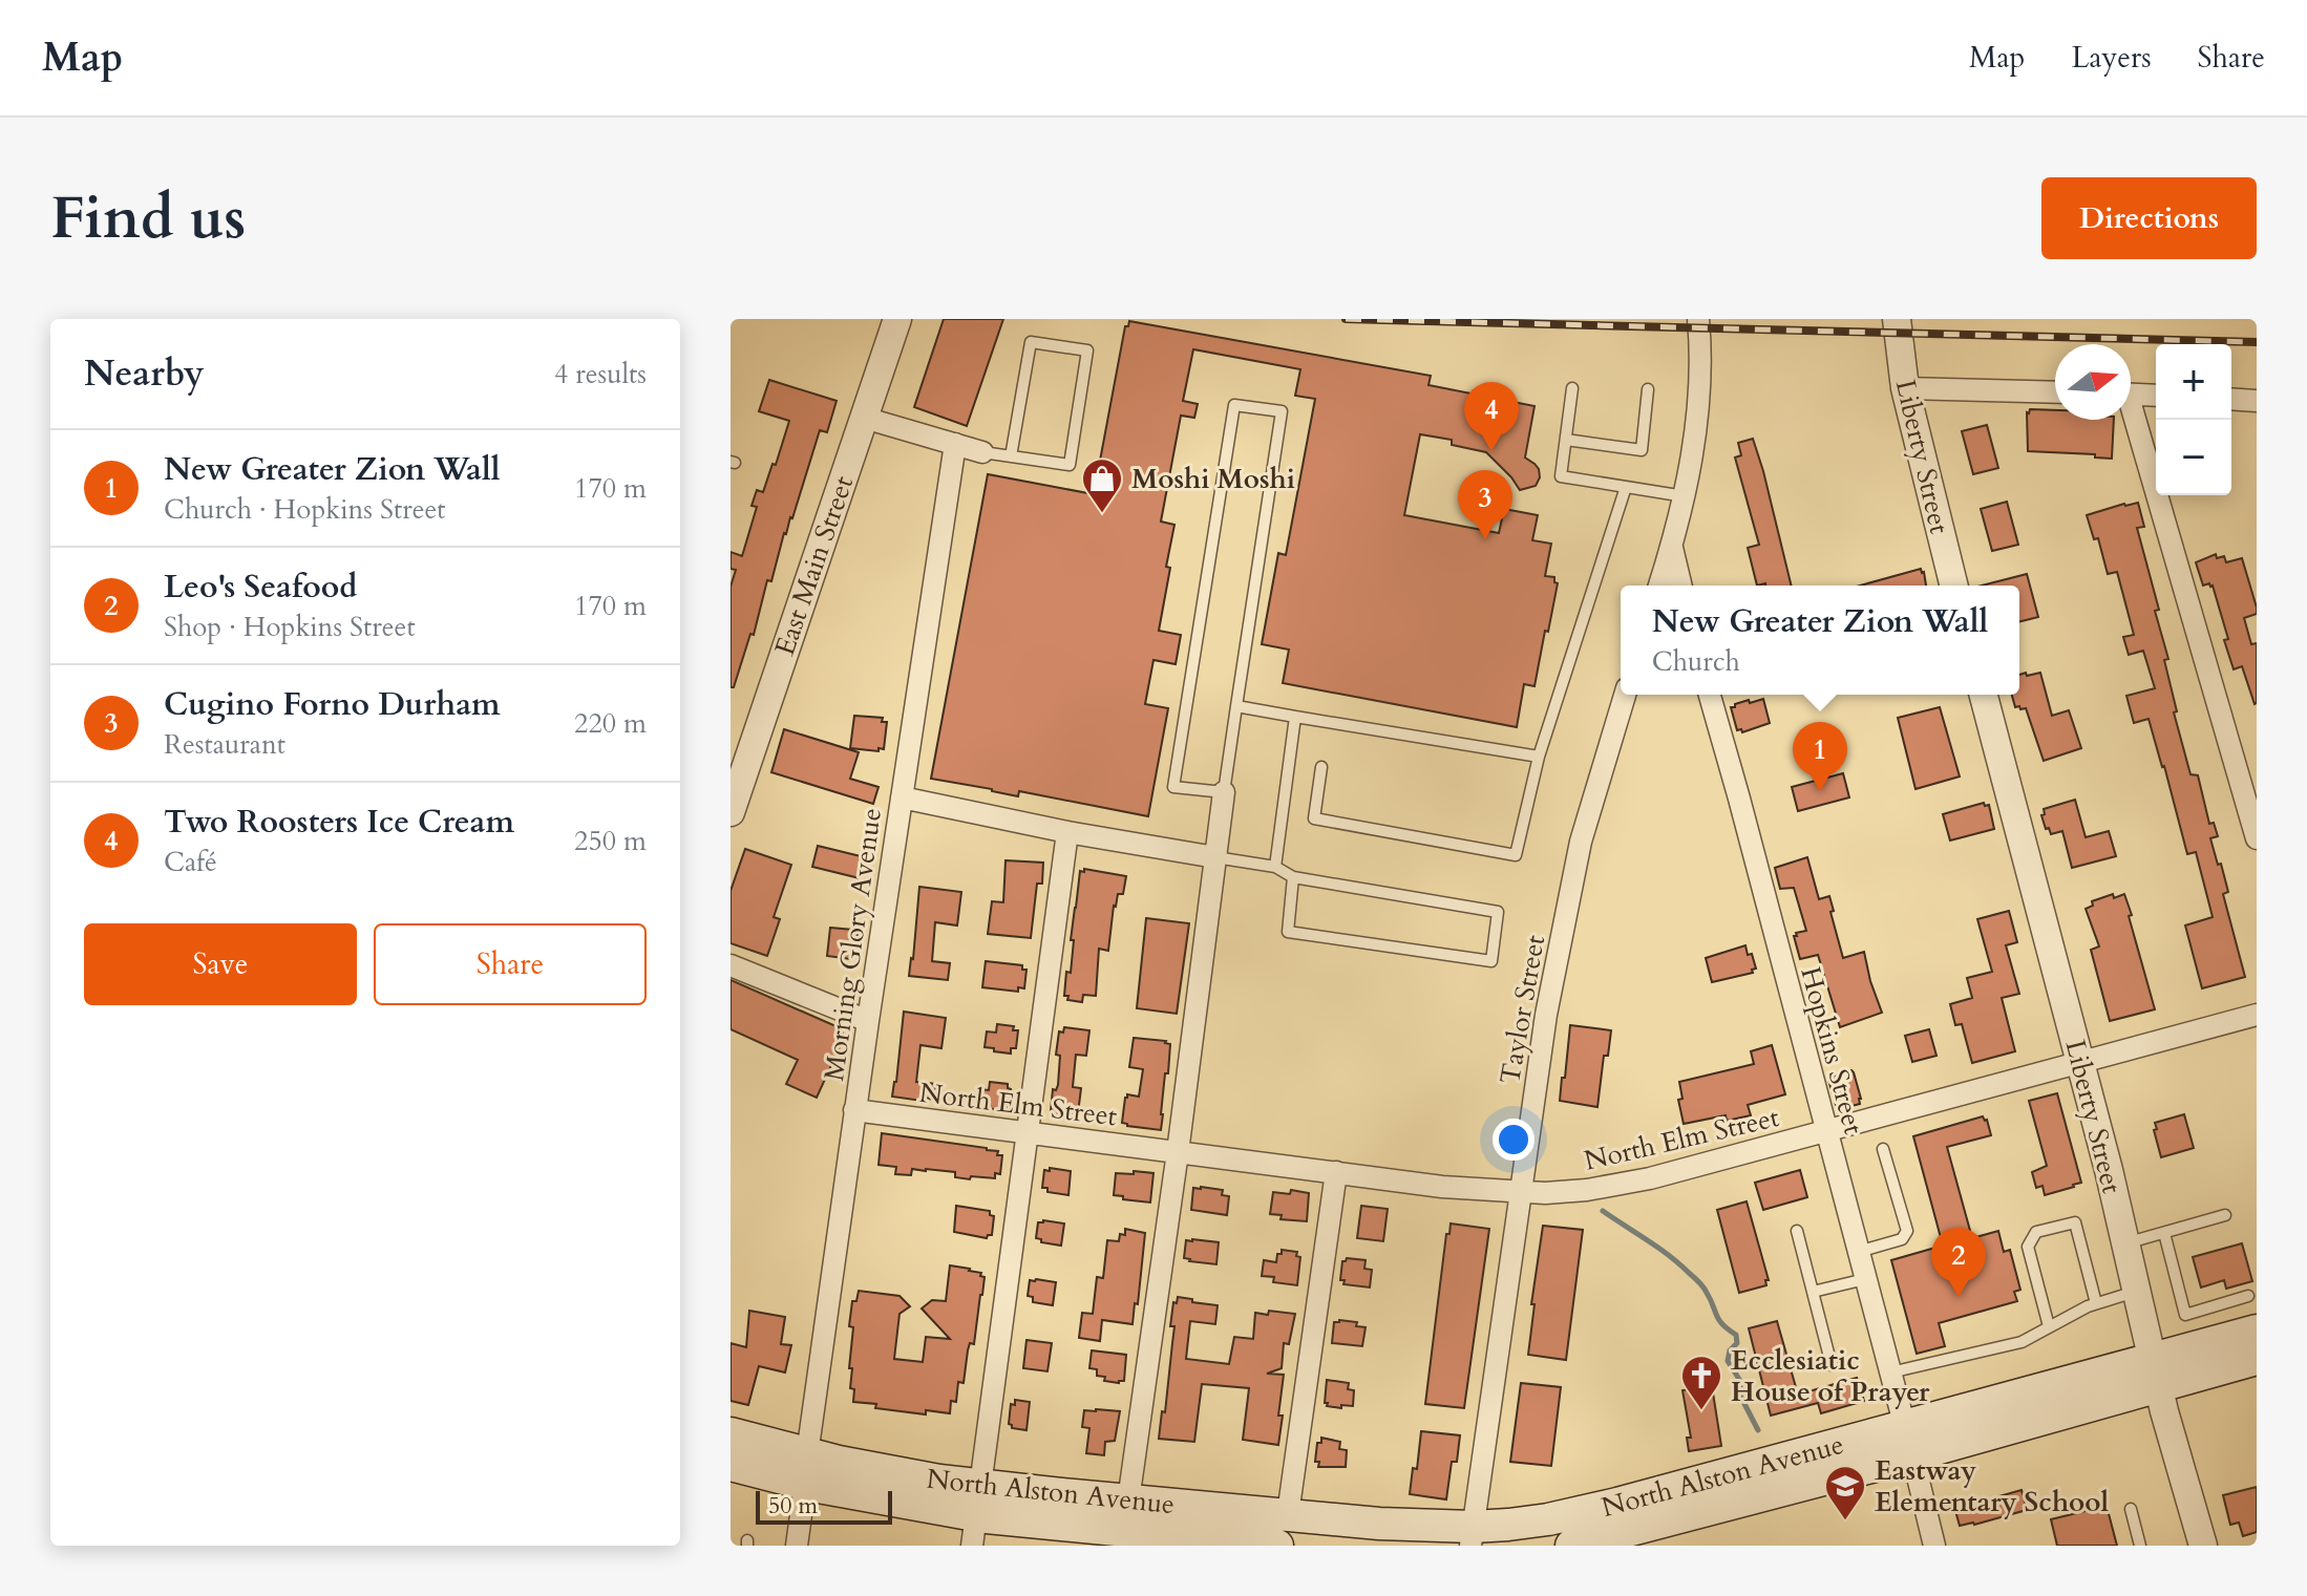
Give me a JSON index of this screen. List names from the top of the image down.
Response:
{
  "streets": {
    "main road": ["North Alston Avenue"],
    "street": [
      "Liberty Street",
      "East Main Street",
      "Morning Glory Avenue",
      "Taylor Street",
      "Hopkins Street",
      "North Elm Street"
    ]
  },
  "crossings": [
    ["Liberty Street", "North Elm Street"],
    ["Liberty Street", "North Alston Avenue"],
    ["Morning Glory Avenue", "North Elm Street"],
    ["Morning Glory Avenue", "North Alston Avenue"],
    ["Taylor Street", "North Elm Street"],
    ["Taylor Street", "North Alston Avenue"],
    ["Hopkins Street", "North Elm Street"],
    ["Hopkins Street", "North Alston Avenue"]
  ],
  "places": {
    "shop": ["Moshi Moshi"],
    "church": ["Ecclesiatic House of Prayer"],
    "school or university": ["Eastway Elementary School"]
  },
  "scale_bar": "50 m",
  "north": "right",
  "page": {
    "header": "Map",
    "nav": ["Map", "Layers", "Share"],
    "buttons": [
      "Directions",
      ["Save", "Share"]
    ],
    "title": "Find us",
    "heading": ["Nearby", "4 results"],
    "map_buttons": ["+", "−"],
    "pins": [
      "4",
      "3",
      "1",
      "2"
    ],
    "list": [
      {
        "mark": "1",
        "name": "New Greater Zion Wall",
        "note": "Church · Hopkins Street",
        "value": "170 m"
      },
      {
        "mark": "2",
        "name": "Leo's Seafood",
        "note": "Shop · Hopkins Street",
        "value": "170 m"
      },
      {
        "mark": "3",
        "name": "Cugino Forno Durham",
        "note": "Restaurant",
        "value": "220 m"
      },
      {
        "mark": "4",
        "name": "Two Roosters Ice Cream",
        "note": "Café",
        "value": "250 m"
      }
    ],
    "popup": ["New Greater Zion Wall", "Church"],
    "scale": "50 m"
  }
}
